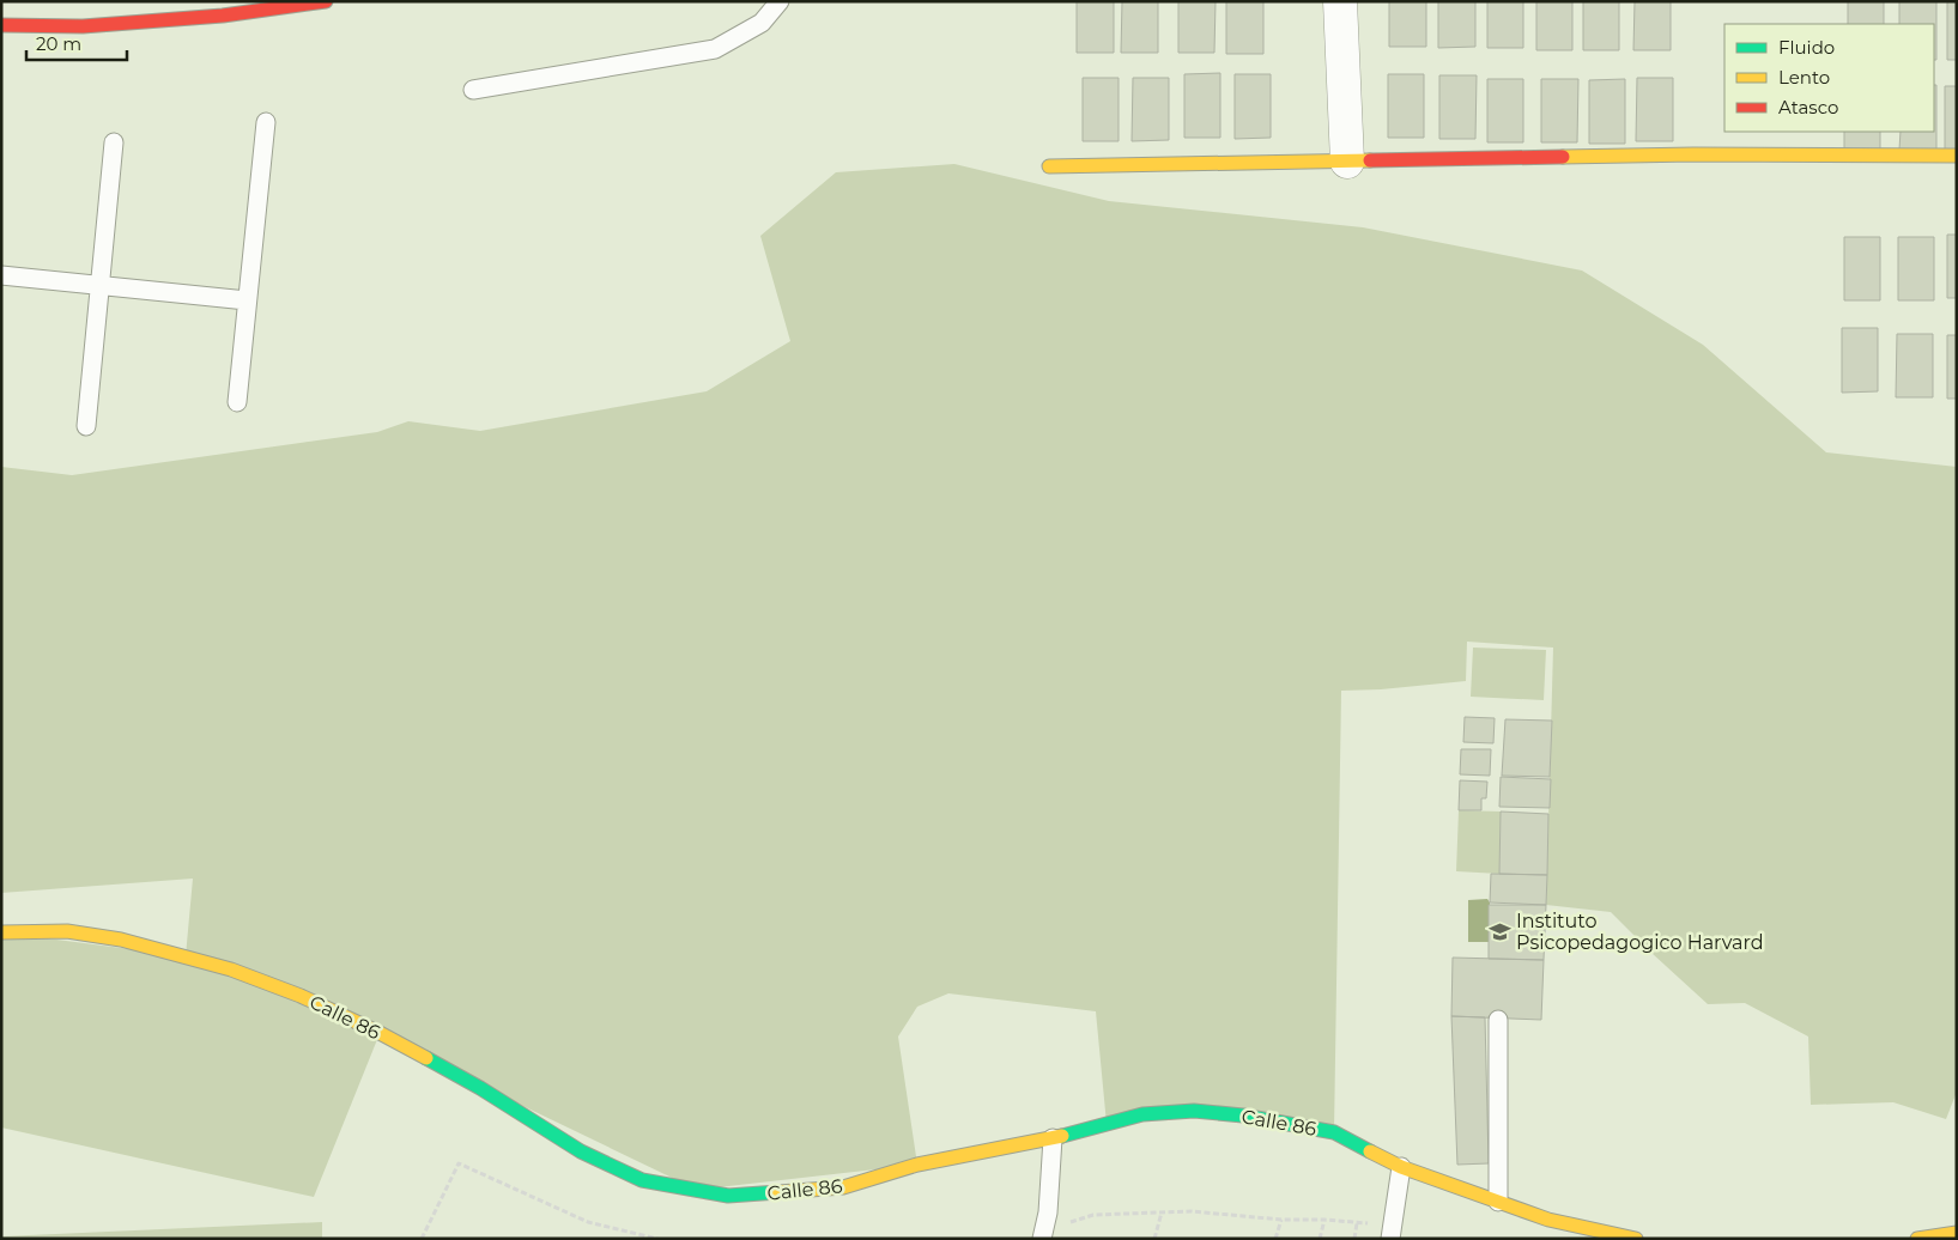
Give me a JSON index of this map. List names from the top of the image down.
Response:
{
  "streets": {
    "main road": ["Calle 86"]
  },
  "places": {
    "school or university": ["Instituto Psicopedagogico Harvard"]
  },
  "legend": ["Fluido", "Lento", "Atasco"],
  "scale_bar": "20 m"
}
